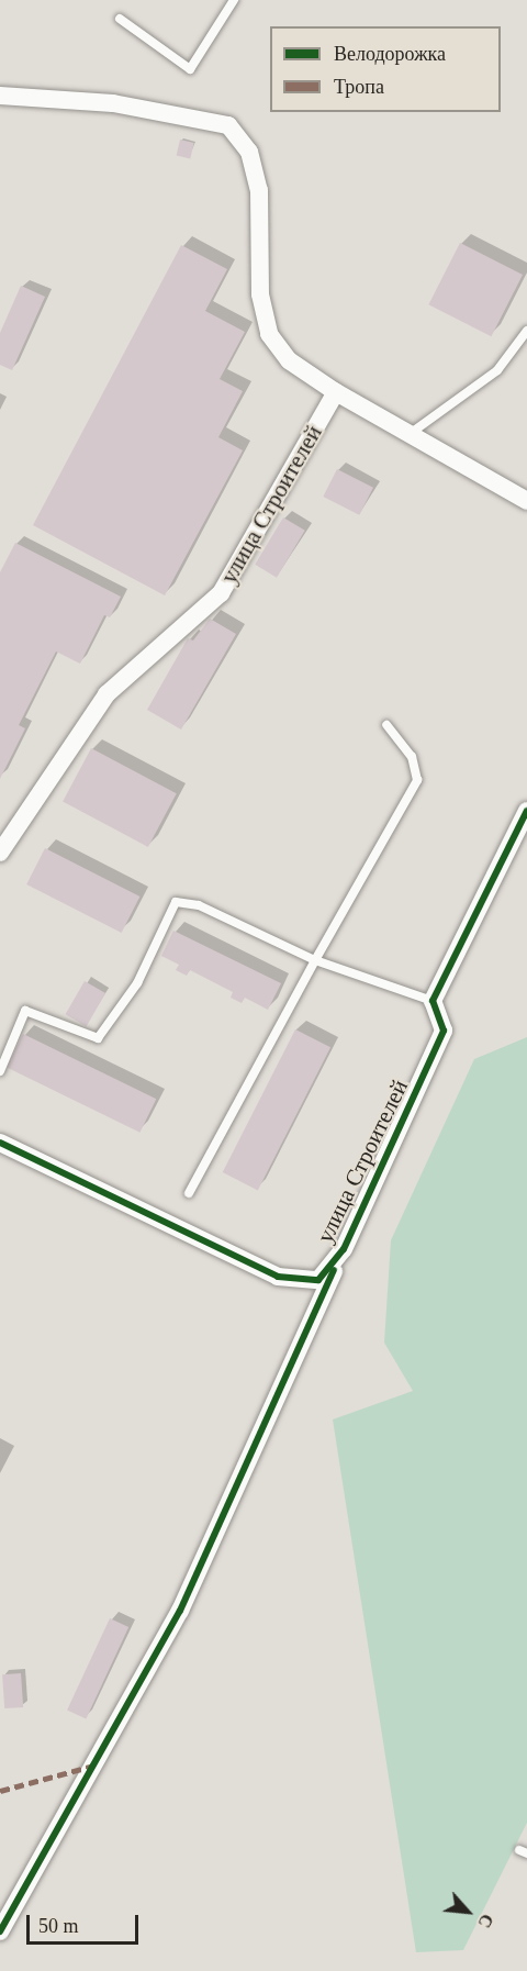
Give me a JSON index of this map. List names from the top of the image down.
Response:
{
  "streets": {
    "street": ["улица Строителей"]
  },
  "legend": ["Велодорожка", "Тропа"],
  "scale_bar": "50 m",
  "north": "bottom right"
}
